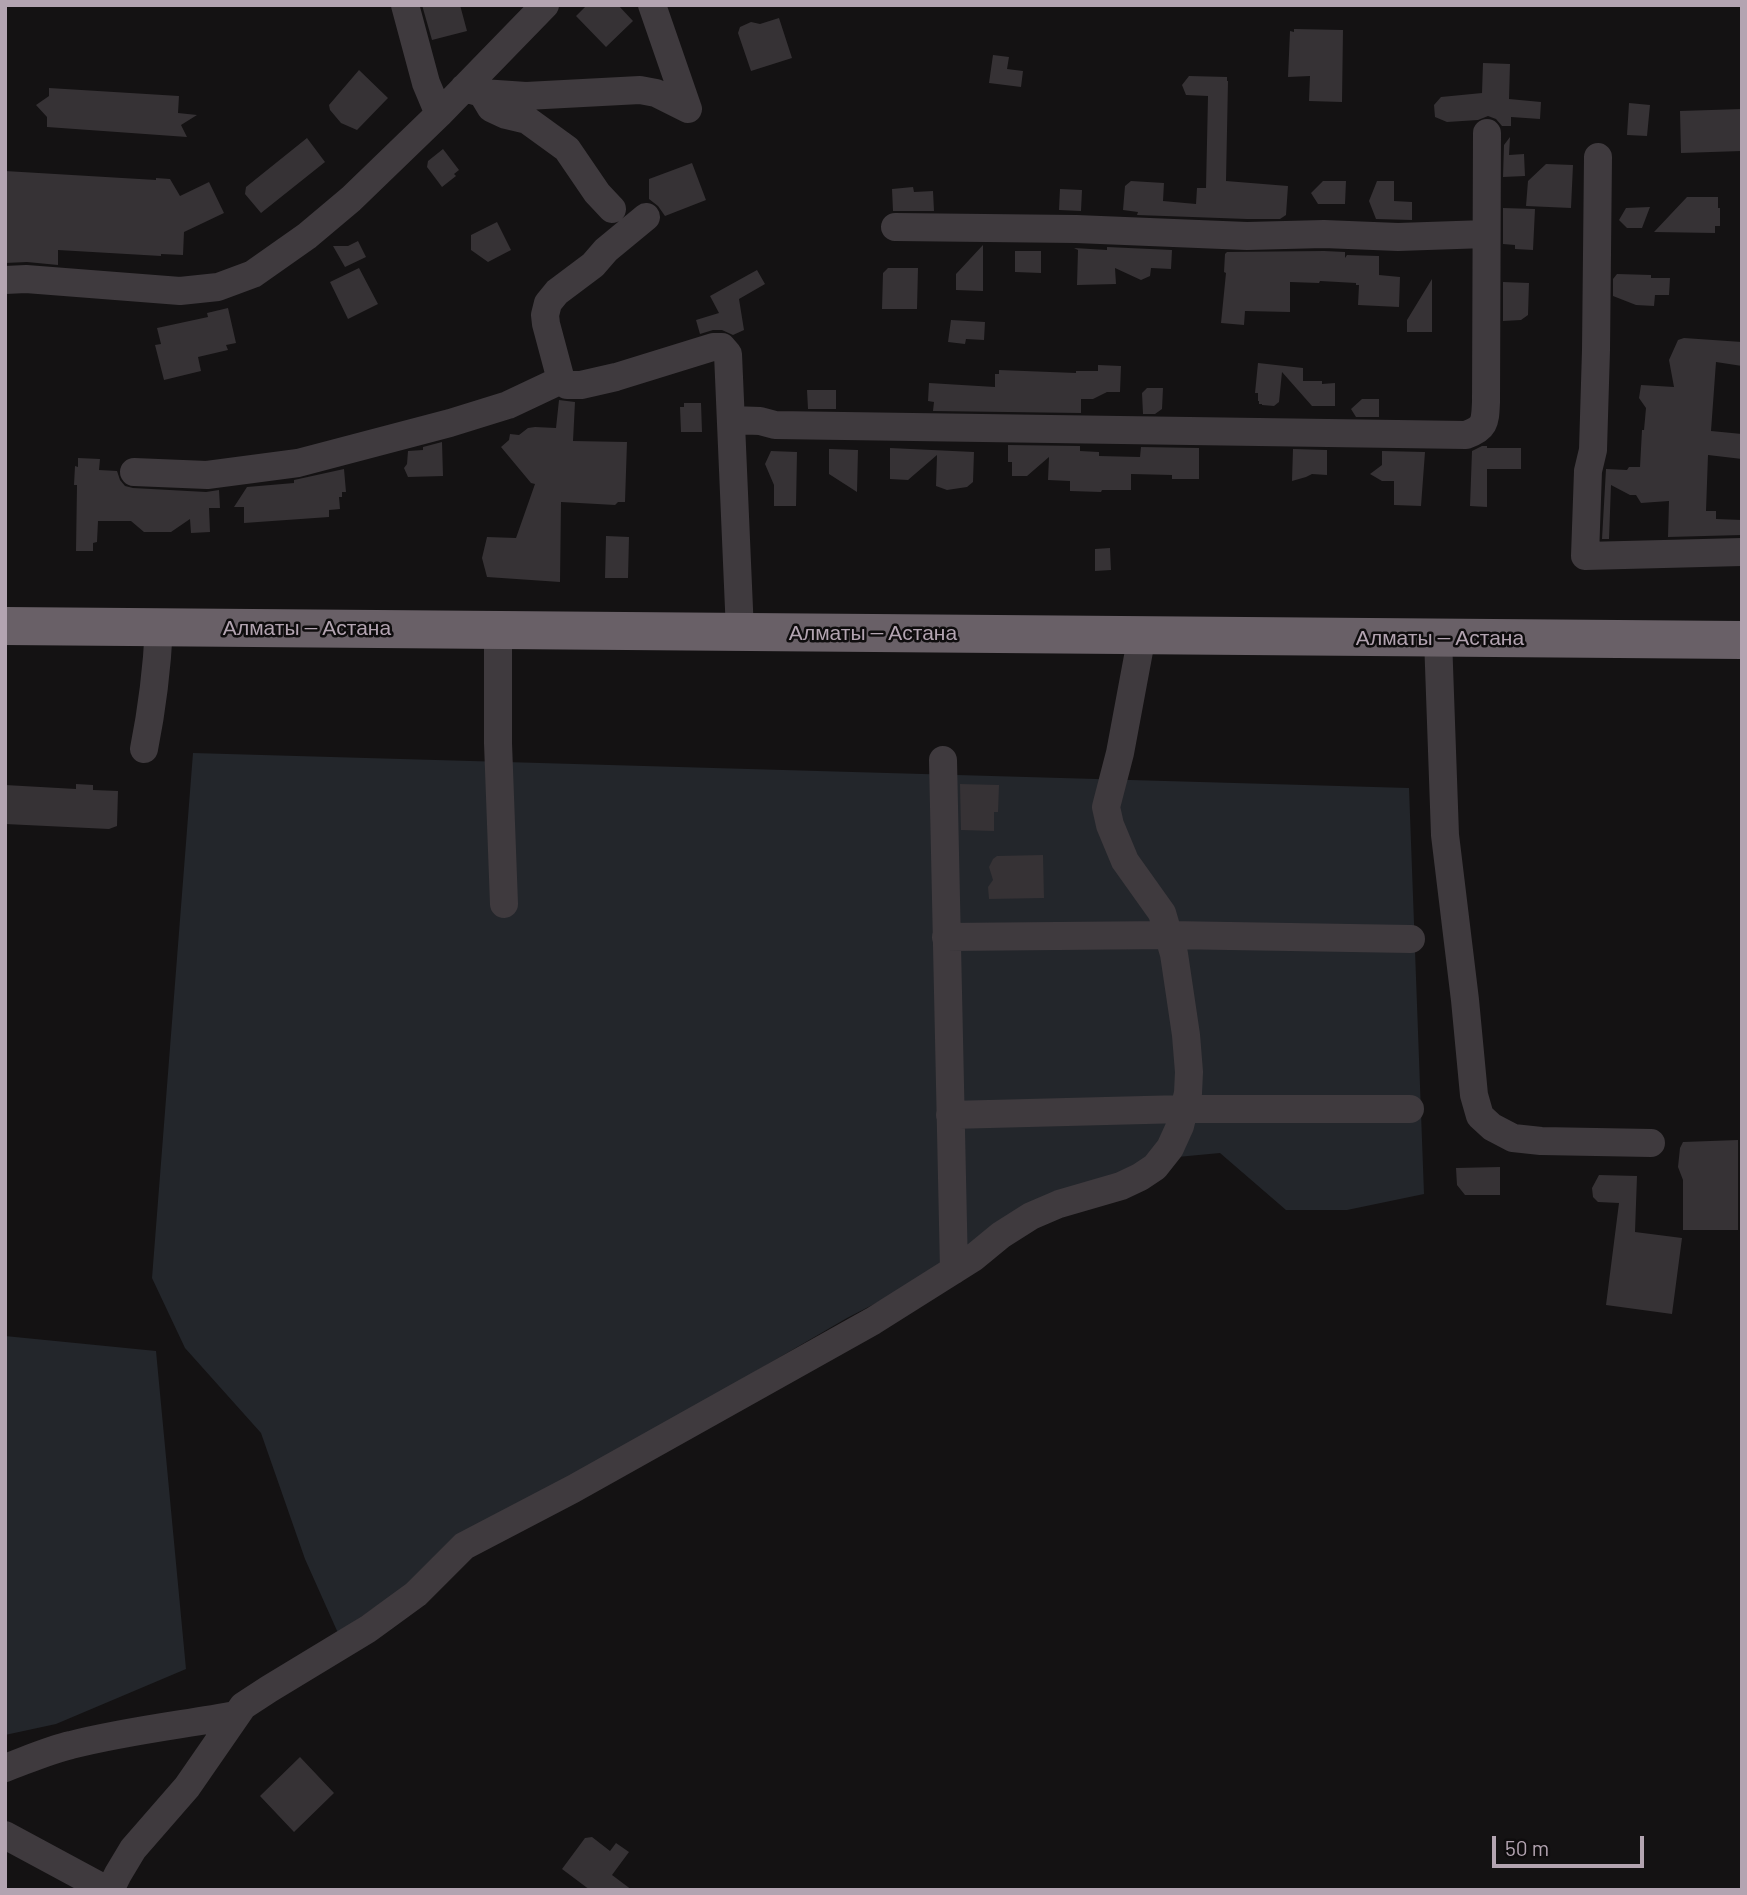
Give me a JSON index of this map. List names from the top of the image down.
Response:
{
  "streets": {
    "highway": ["Алматы — Астана"]
  },
  "scale_bar": "50 m"
}
